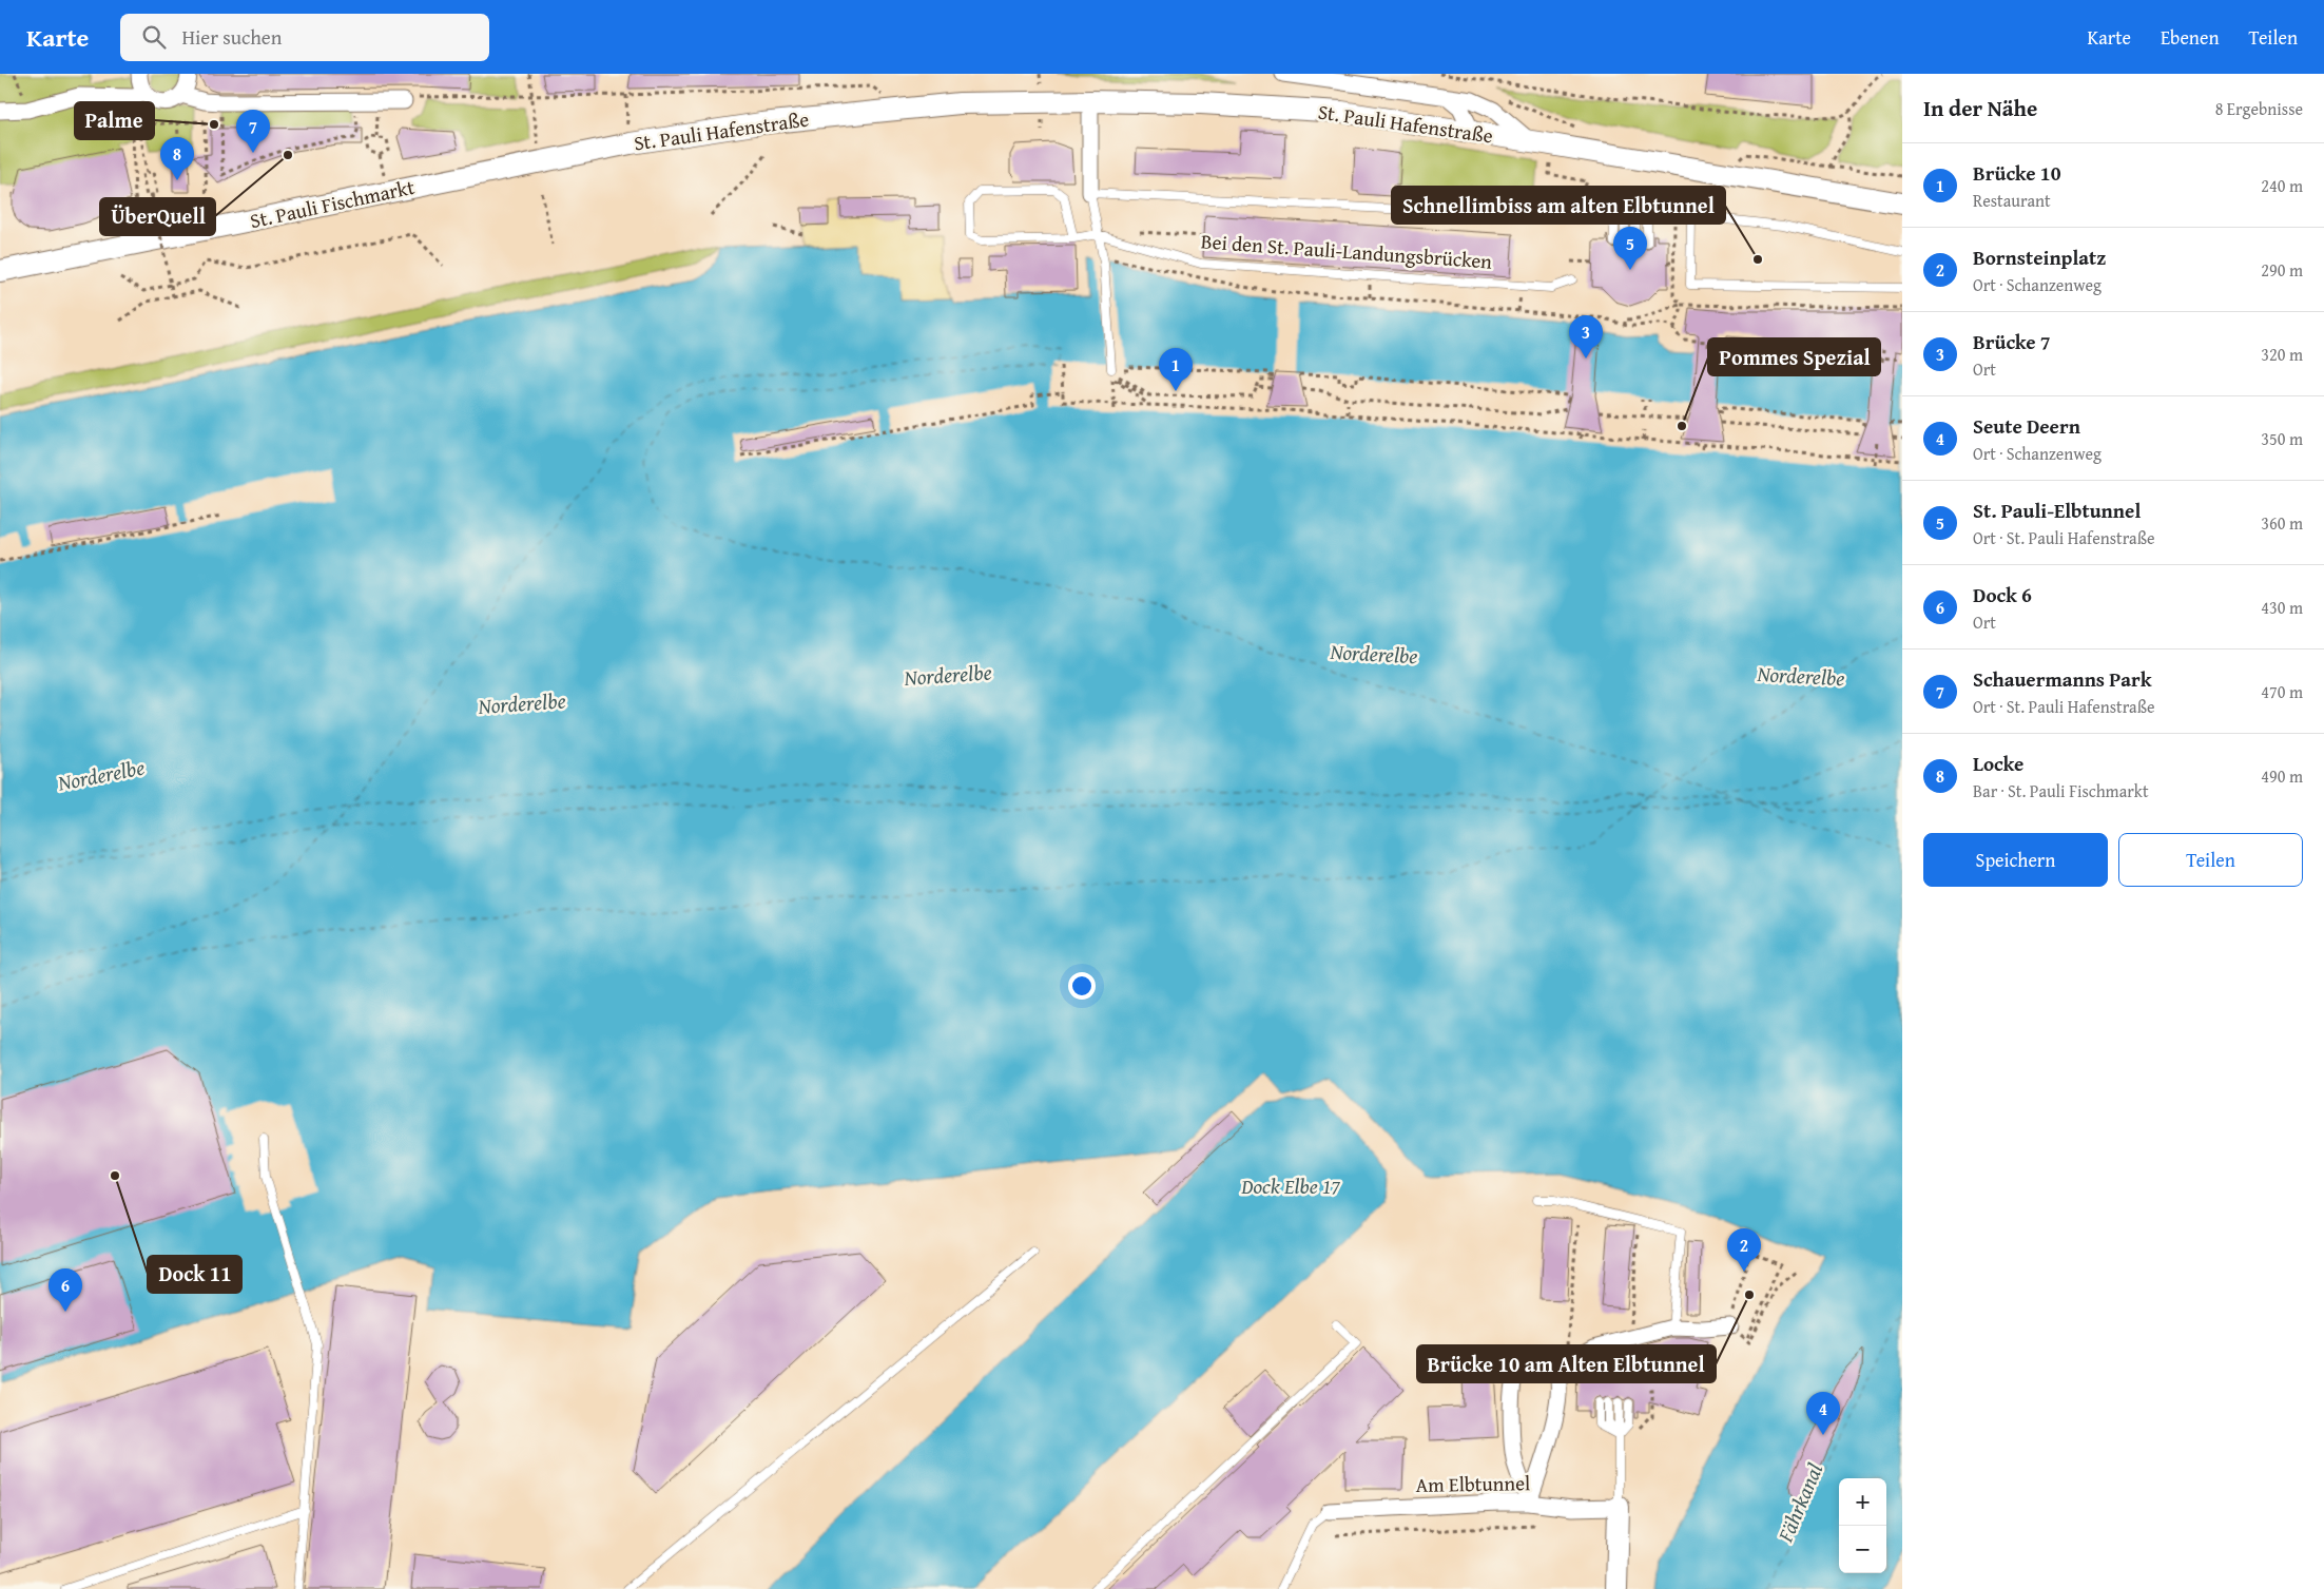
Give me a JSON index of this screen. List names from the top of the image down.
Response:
{
  "streets": {
    "main road": ["St. Pauli Hafenstraße", "St. Pauli Fischmarkt"],
    "street": ["Am Elbtunnel"],
    "lane": ["Bei den St. Pauli-Landungsbrücken"]
  },
  "crossings": [
    ["St. Pauli Hafenstraße", "St. Pauli Fischmarkt"]
  ],
  "water": ["Norderelbe", "Dock Elbe 17", "Fährkanal"],
  "places": [
    "Palme",
    "ÜberQuell",
    "Schnellimbiss am alten Elbtunnel",
    "Pommes Spezial",
    "Dock 11",
    "Brücke 10 am Alten Elbtunnel"
  ],
  "page": {
    "header": "Karte",
    "search": "Hier suchen",
    "nav": ["Karte", "Ebenen", "Teilen"],
    "heading": ["In der Nähe", "8 Ergebnisse"],
    "pins": [
      "7",
      "8",
      "5",
      "3",
      "1",
      "2",
      "6",
      "4"
    ],
    "list": [
      {
        "mark": "1",
        "name": "Brücke 10",
        "note": "Restaurant",
        "value": "240 m"
      },
      {
        "mark": "2",
        "name": "Bornsteinplatz",
        "note": "Ort · Schanzenweg",
        "value": "290 m"
      },
      {
        "mark": "3",
        "name": "Brücke 7",
        "note": "Ort",
        "value": "320 m"
      },
      {
        "mark": "4",
        "name": "Seute Deern",
        "note": "Ort · Schanzenweg",
        "value": "350 m"
      },
      {
        "mark": "5",
        "name": "St. Pauli-Elbtunnel",
        "note": "Ort · St. Pauli Hafenstraße",
        "value": "360 m"
      },
      {
        "mark": "6",
        "name": "Dock 6",
        "note": "Ort",
        "value": "430 m"
      },
      {
        "mark": "7",
        "name": "Schauermanns Park",
        "note": "Ort · St. Pauli Hafenstraße",
        "value": "470 m"
      },
      {
        "mark": "8",
        "name": "Locke",
        "note": "Bar · St. Pauli Fischmarkt",
        "value": "490 m"
      }
    ],
    "buttons": ["Speichern", "Teilen"],
    "map_buttons": ["+", "−"]
  }
}
